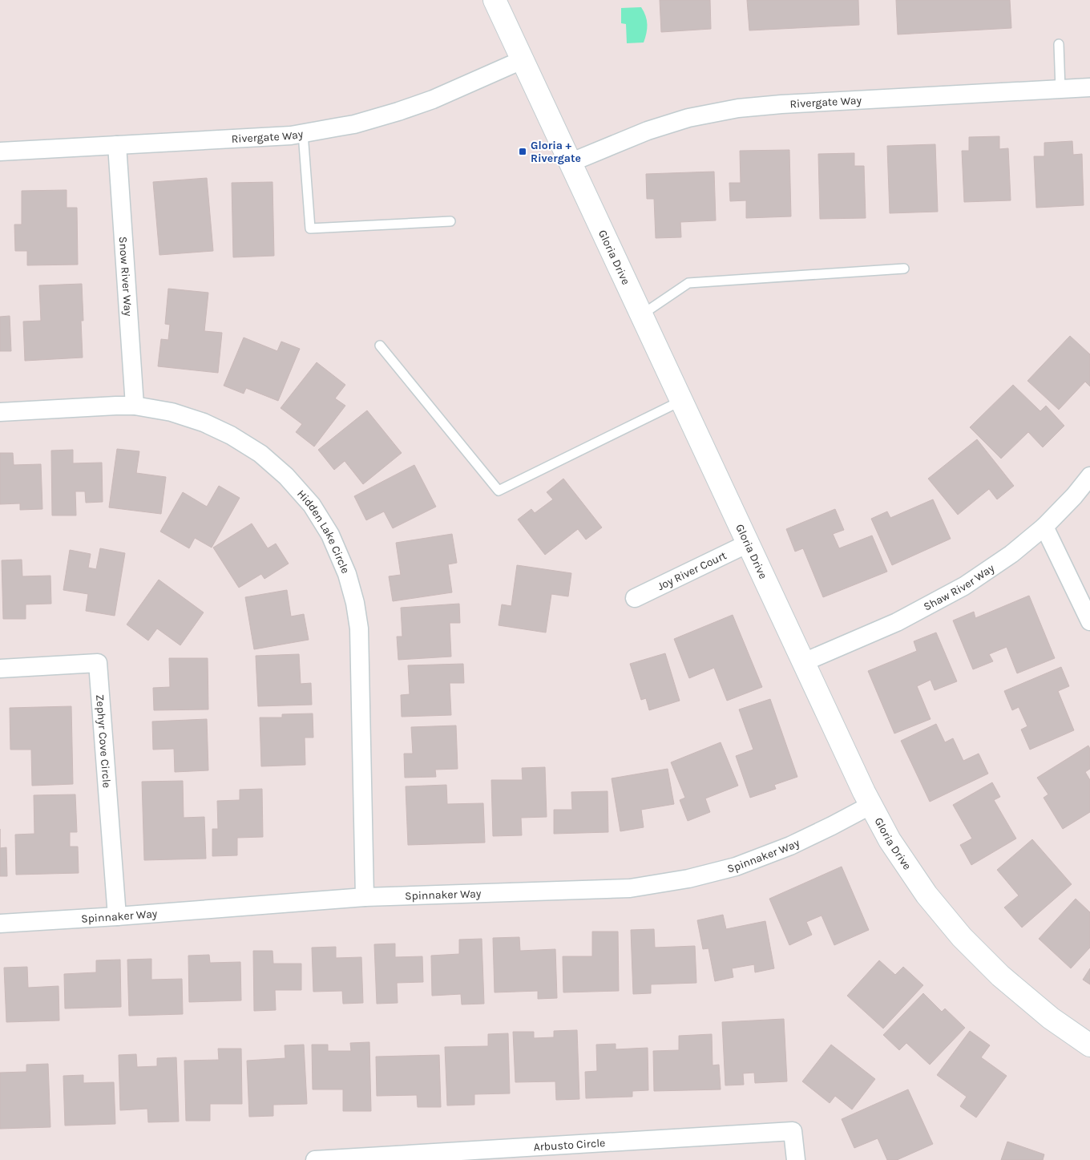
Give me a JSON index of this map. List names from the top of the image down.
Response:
{
  "streets": {
    "street": [
      "Rivergate Way",
      "Gloria Drive",
      "Snow River Way",
      "Hidden Lake Circle",
      "Joy River Court",
      "Shaw River Way",
      "Zephyr Cove Circle",
      "Spinnaker Way",
      "Arbusto Circle"
    ]
  },
  "crossings": [
    ["Rivergate Way", "Gloria Drive"],
    ["Rivergate Way", "Snow River Way"],
    ["Gloria Drive", "Joy River Court"],
    ["Gloria Drive", "Shaw River Way"],
    ["Gloria Drive", "Spinnaker Way"],
    ["Snow River Way", "Hidden Lake Circle"],
    ["Hidden Lake Circle", "Spinnaker Way"],
    ["Zephyr Cove Circle", "Spinnaker Way"]
  ],
  "places": {
    "transit": ["Gloria + Rivergate"]
  }
}
